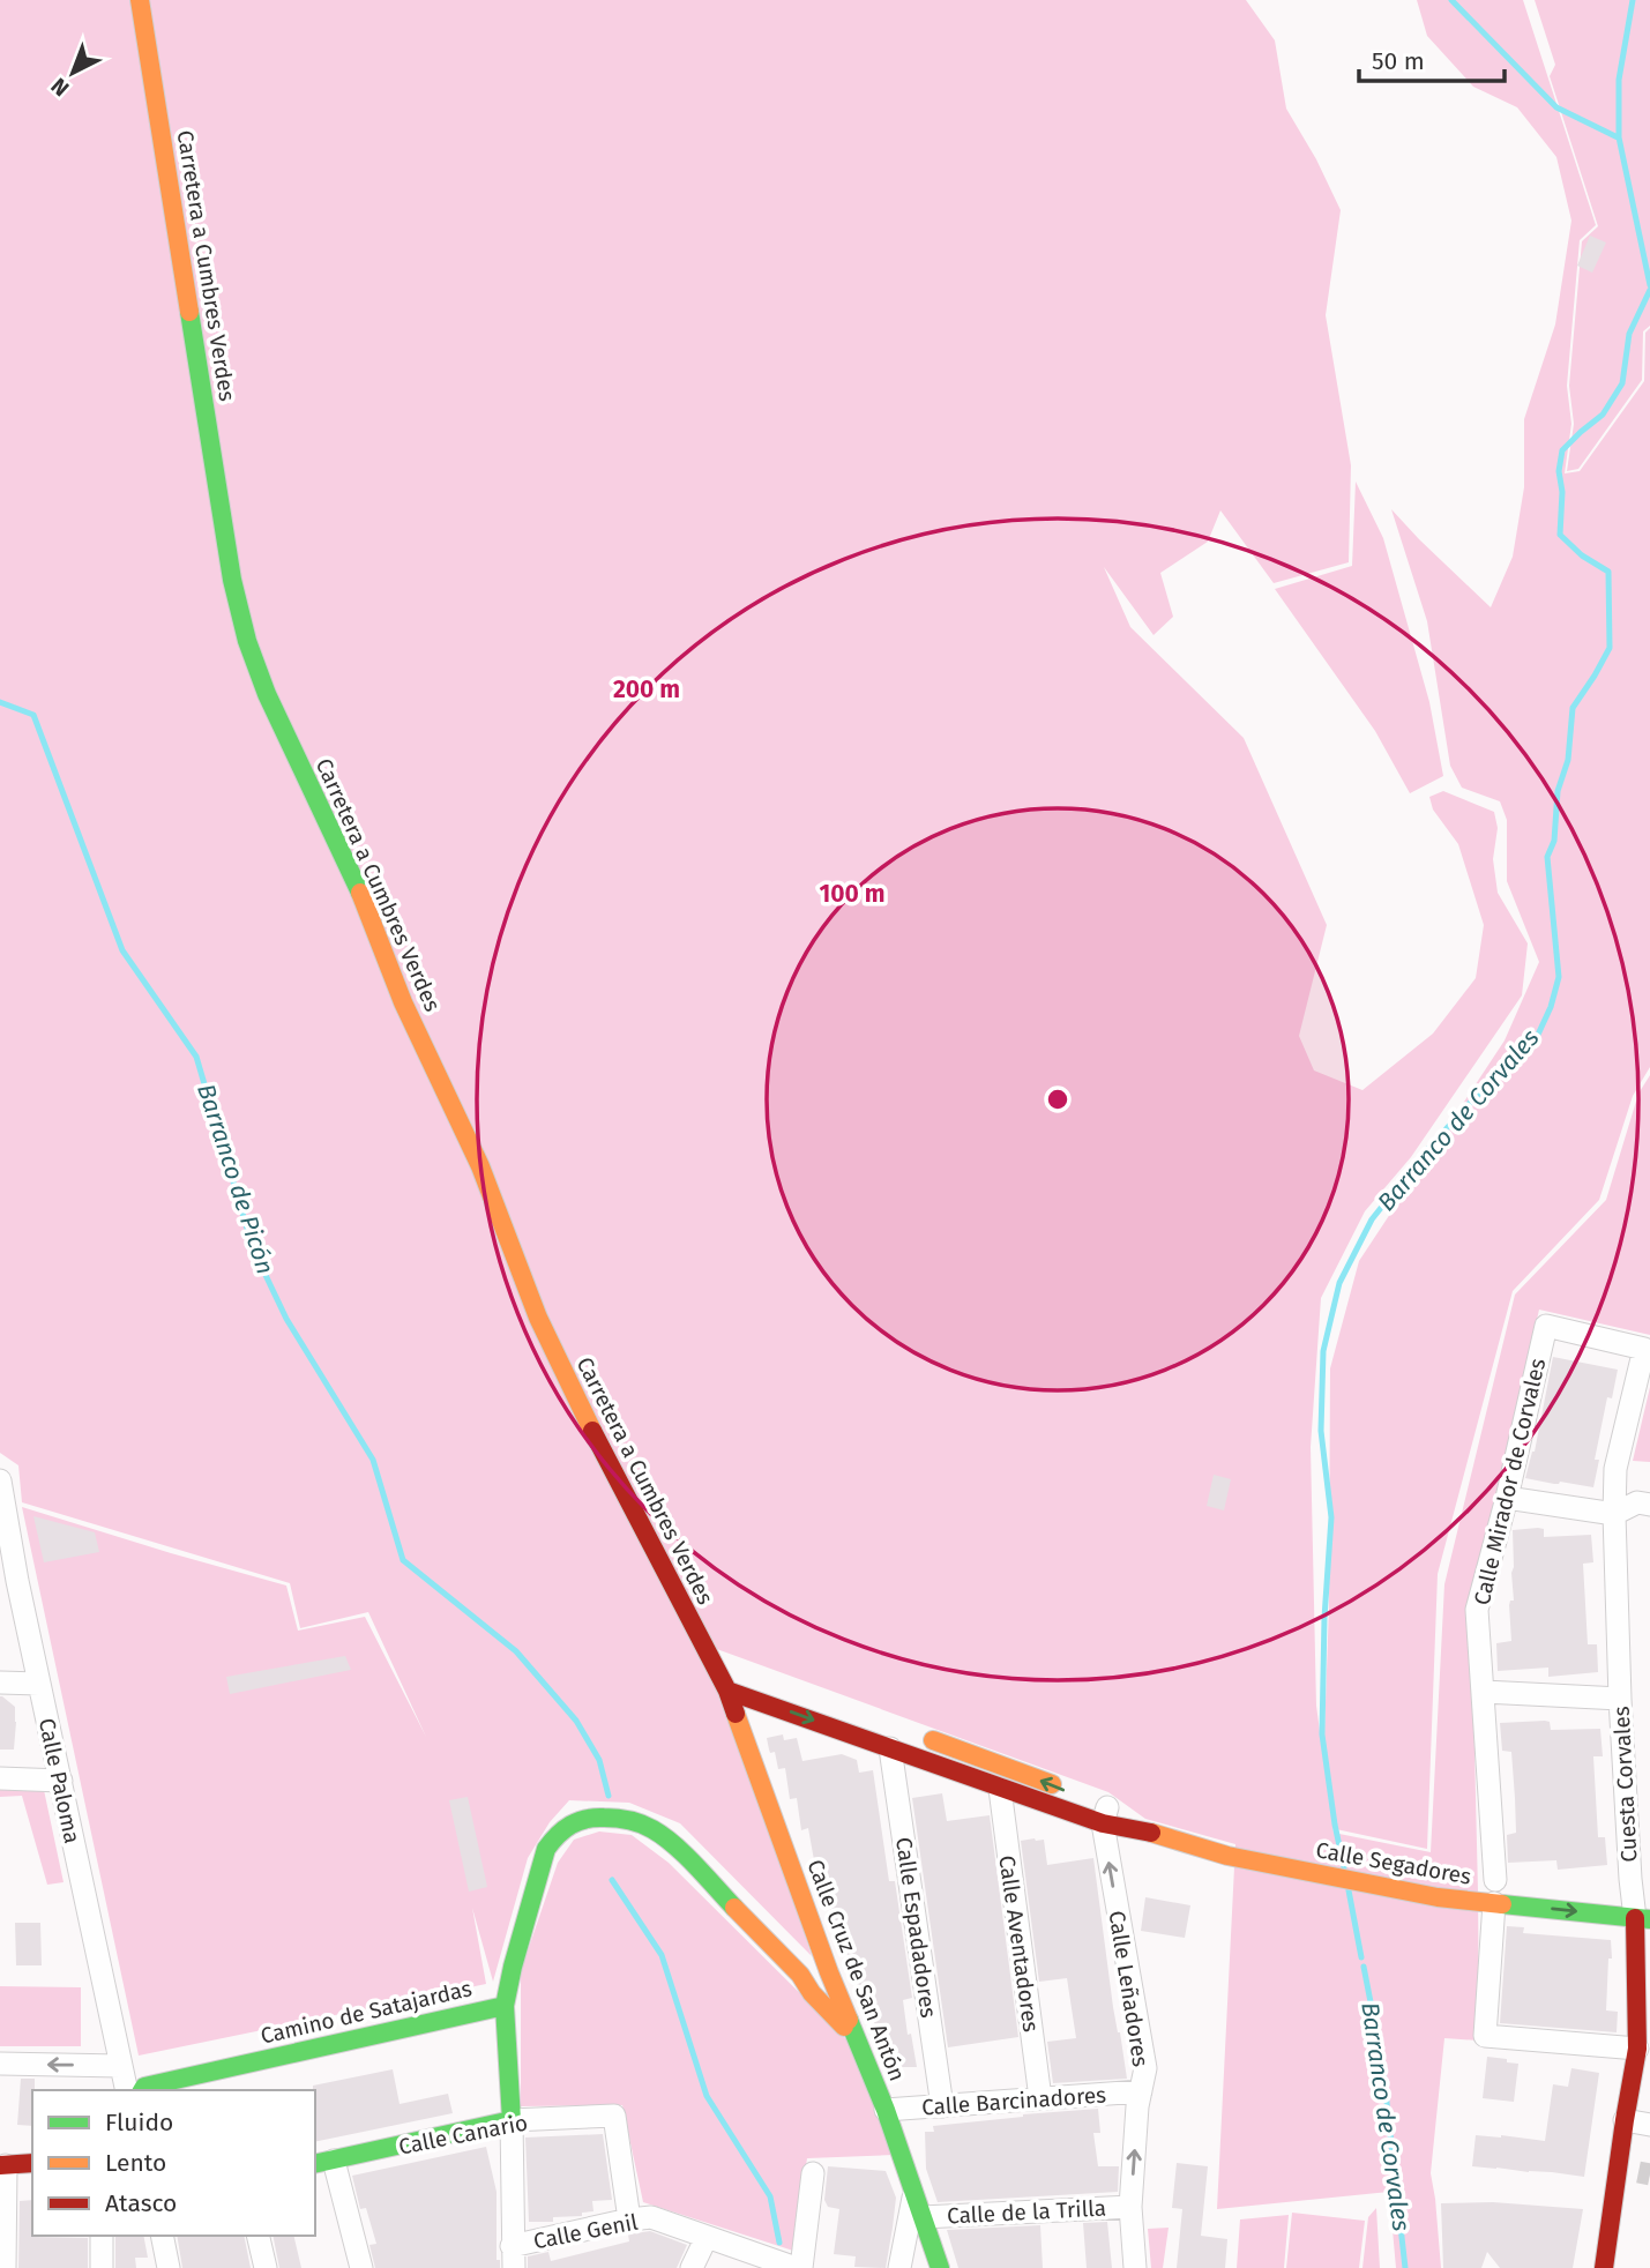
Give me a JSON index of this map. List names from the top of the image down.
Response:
{
  "streets": {
    "street": [
      "Carretera a Cumbres Verdes",
      "Calle Mirador de Corvales",
      "Calle Paloma",
      "Cuesta Corvales",
      "Calle Segadores",
      "Calle Espadadores",
      "Calle Aventadores",
      "Calle Cruz de San Antón",
      "Calle Leñadores",
      "Camino de Satajardas",
      "Calle Barcinadores",
      "Calle Canario",
      "Calle de la Trilla",
      "Calle Genil"
    ]
  },
  "crossings": [
    ["Carretera a Cumbres Verdes", "Calle Segadores"],
    ["Carretera a Cumbres Verdes", "Calle Cruz de San Antón"],
    ["Calle Mirador de Corvales", "Cuesta Corvales"],
    ["Calle Mirador de Corvales", "Calle Segadores"],
    ["Cuesta Corvales", "Calle Segadores"],
    ["Calle Segadores", "Calle Espadadores"],
    ["Calle Segadores", "Calle Aventadores"],
    ["Calle Segadores", "Calle Cruz de San Antón"],
    ["Calle Segadores", "Calle Leñadores"],
    ["Calle Espadadores", "Calle Barcinadores"],
    ["Calle Aventadores", "Calle Barcinadores"],
    ["Calle Cruz de San Antón", "Camino de Satajardas"],
    ["Calle Cruz de San Antón", "Calle Barcinadores"],
    ["Calle Cruz de San Antón", "Calle de la Trilla"],
    ["Calle Leñadores", "Calle Barcinadores"],
    ["Calle Leñadores", "Calle de la Trilla"],
    ["Calle Canario", "Calle Genil"]
  ],
  "one_way": ["Calle Leñadores"],
  "water": ["Barranco de Corvales", "Barranco de Picón"],
  "legend": ["Fluido", "Lento", "Atasco"],
  "scale_bar": "50 m",
  "north": "bottom left",
  "rings": ["200 m", "100 m"]
}
